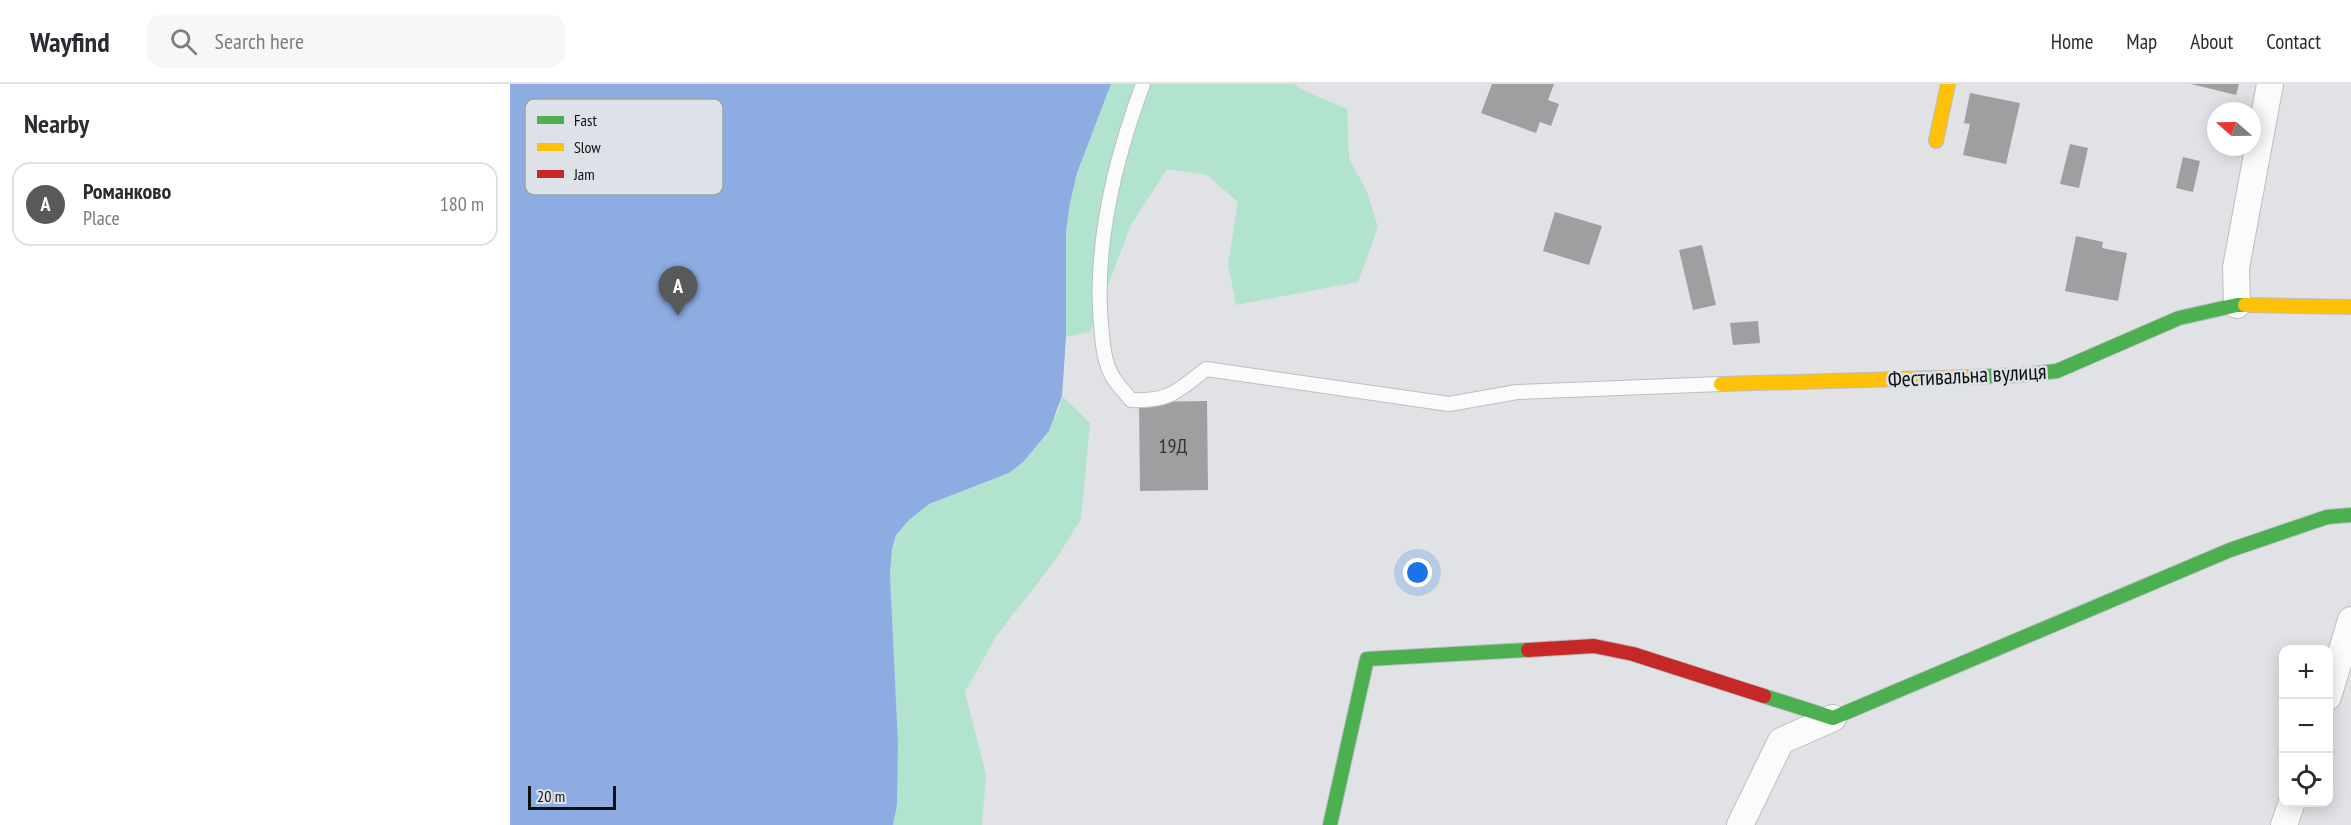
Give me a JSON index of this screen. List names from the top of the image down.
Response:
{
  "streets": {
    "street": ["Фестивальна вулиця"]
  },
  "house_numbers": ["19Д"],
  "legend": ["Fast", "Slow", "Jam"],
  "scale_bar": "20 m",
  "north": "left",
  "page": {
    "header": "Wayfind",
    "search": "Search here",
    "nav": [
      "Home",
      "Map",
      "About",
      "Contact"
    ],
    "heading": "Nearby",
    "list": [
      {
        "mark": "A",
        "name": "Романково",
        "note": "Place",
        "value": "180 m"
      }
    ],
    "pins": "A",
    "map_buttons": ["+", "−"],
    "scale": "20 m"
  }
}
